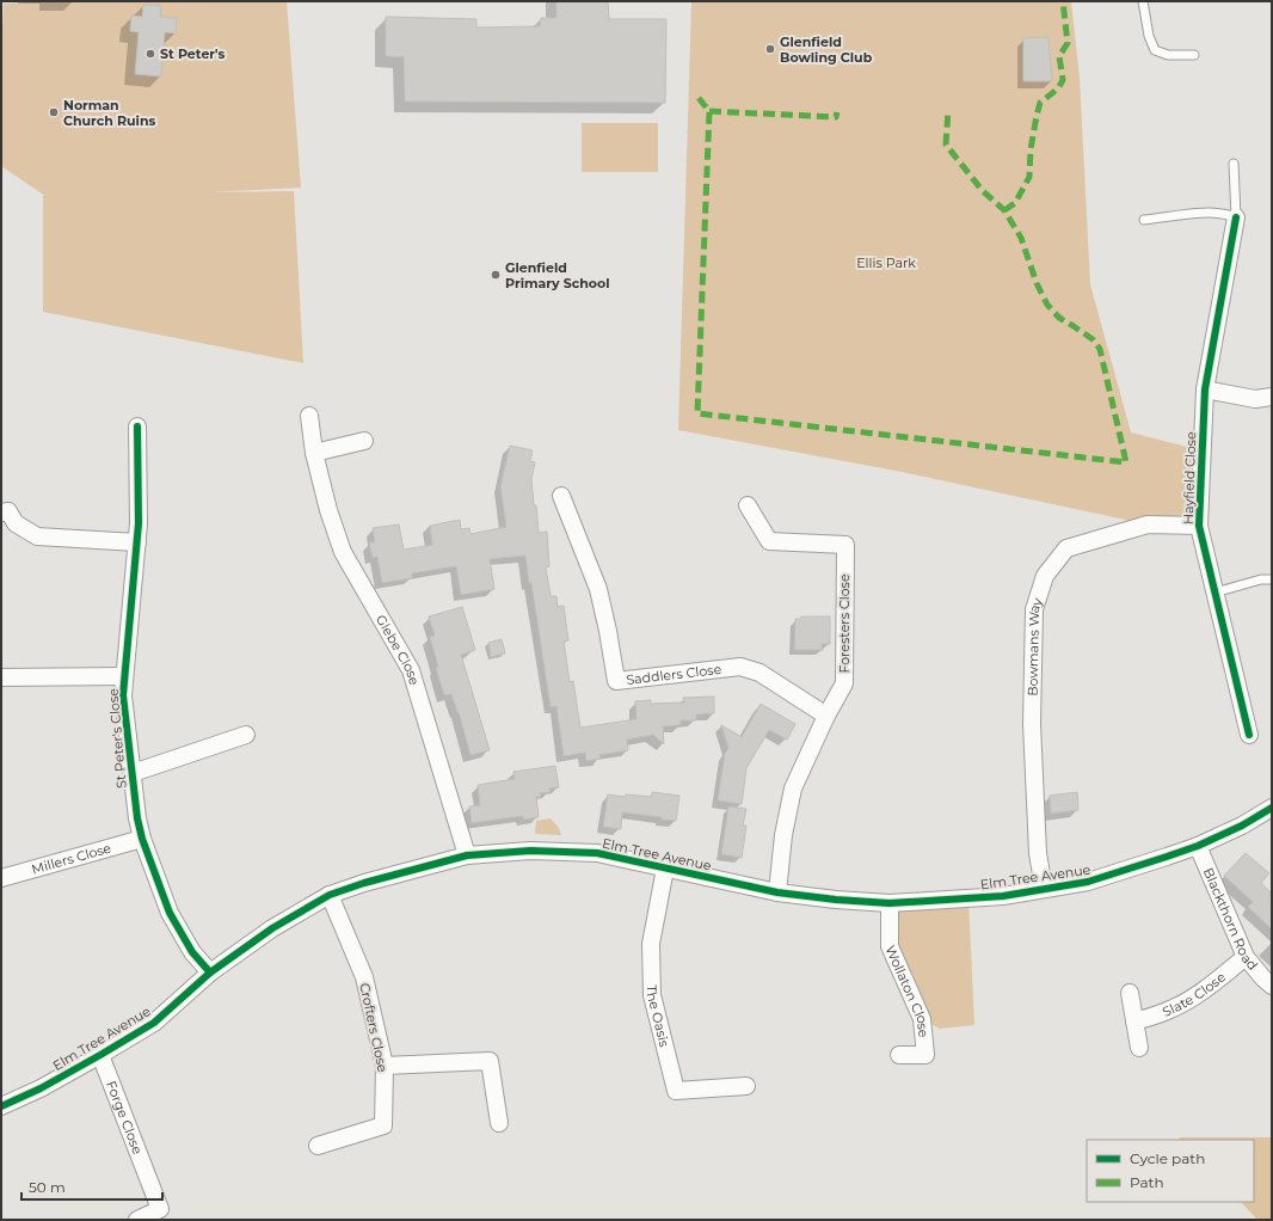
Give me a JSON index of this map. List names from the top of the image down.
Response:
{
  "streets": {
    "street": [
      "Hayfield Close",
      "Foresters Close",
      "Bowmans Way",
      "Glebe Close",
      "Saddlers Close",
      "St Peter's Close",
      "Elm Tree Avenue",
      "Millers Close",
      "Blackthorn Road",
      "Wollaton Close",
      "Slate Close",
      "The Oasis",
      "Crofters Close",
      "Forge Close"
    ]
  },
  "crossings": [
    ["Hayfield Close", "Bowmans Way"],
    ["Foresters Close", "Saddlers Close"],
    ["Foresters Close", "Elm Tree Avenue"],
    ["Bowmans Way", "Elm Tree Avenue"],
    ["Glebe Close", "Elm Tree Avenue"],
    ["St Peter's Close", "Elm Tree Avenue"],
    ["St Peter's Close", "Millers Close"],
    ["Elm Tree Avenue", "Blackthorn Road"],
    ["Elm Tree Avenue", "Wollaton Close"],
    ["Elm Tree Avenue", "The Oasis"],
    ["Elm Tree Avenue", "Crofters Close"],
    ["Elm Tree Avenue", "Forge Close"],
    ["Blackthorn Road", "Slate Close"]
  ],
  "parks": ["Ellis Park"],
  "places": [
    "Glenfield Bowling Club",
    "St Peter's",
    "Norman Church Ruins",
    "Glenfield Primary School"
  ],
  "legend": ["Cycle path", "Path"],
  "scale_bar": "50 m"
}
